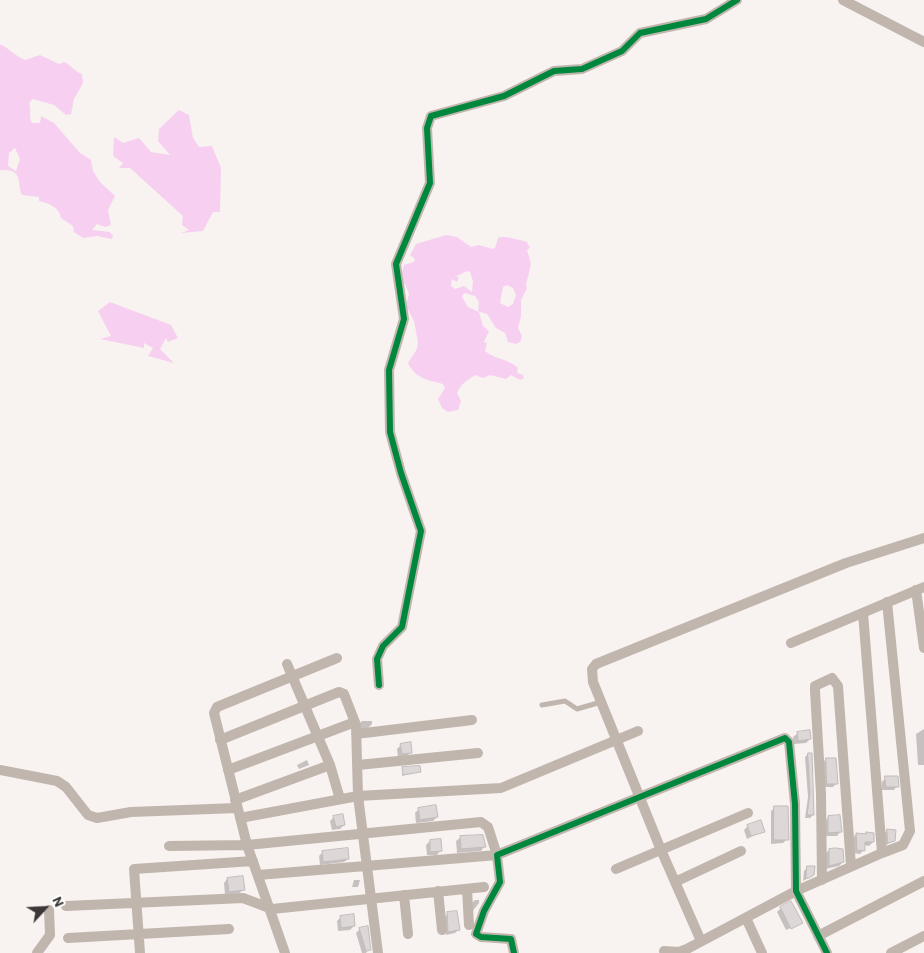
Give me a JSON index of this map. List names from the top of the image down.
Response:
{
  "north": "top right"
}
